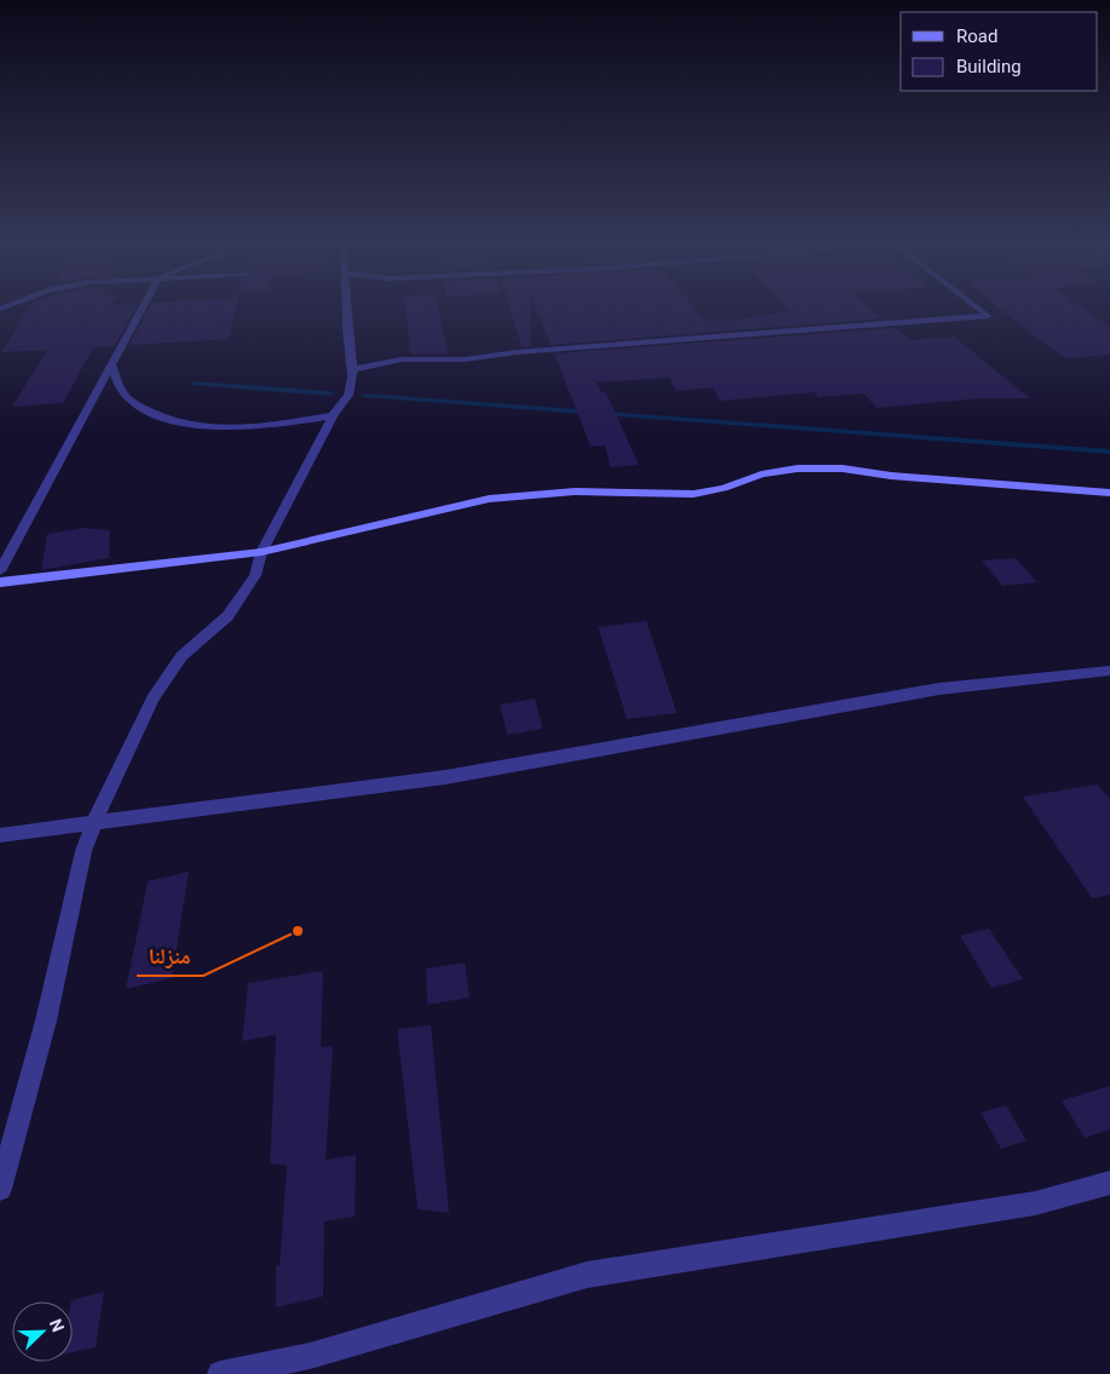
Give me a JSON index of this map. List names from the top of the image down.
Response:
{
  "places": ["منزلنا"],
  "legend": ["Road", "Building"],
  "north": "top right"
}
